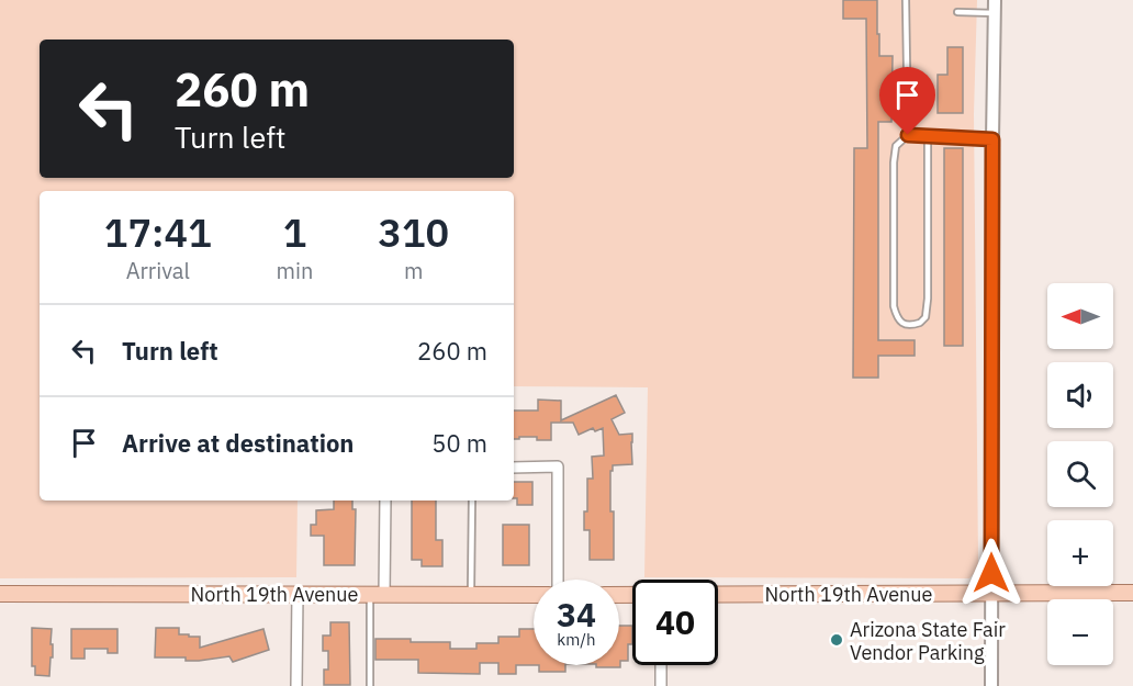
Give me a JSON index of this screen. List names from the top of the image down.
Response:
{
  "streets": {
    "main road": ["North 19th Avenue"]
  },
  "places": ["Arizona State Fair Vendor Parking"],
  "north": "left",
  "page": {
    "turn": ["260 m", "Turn left"],
    "eta": [
      "17:41",
      "Arrival",
      "1",
      "min",
      "310",
      "m"
    ],
    "map_buttons": ["+", "−"],
    "list": [
      {
        "name": "Turn left",
        "value": "260 m"
      },
      {
        "name": "Arrive at destination",
        "value": "50 m"
      }
    ],
    "speed": "34 km/h",
    "limit": "40"
  }
}
